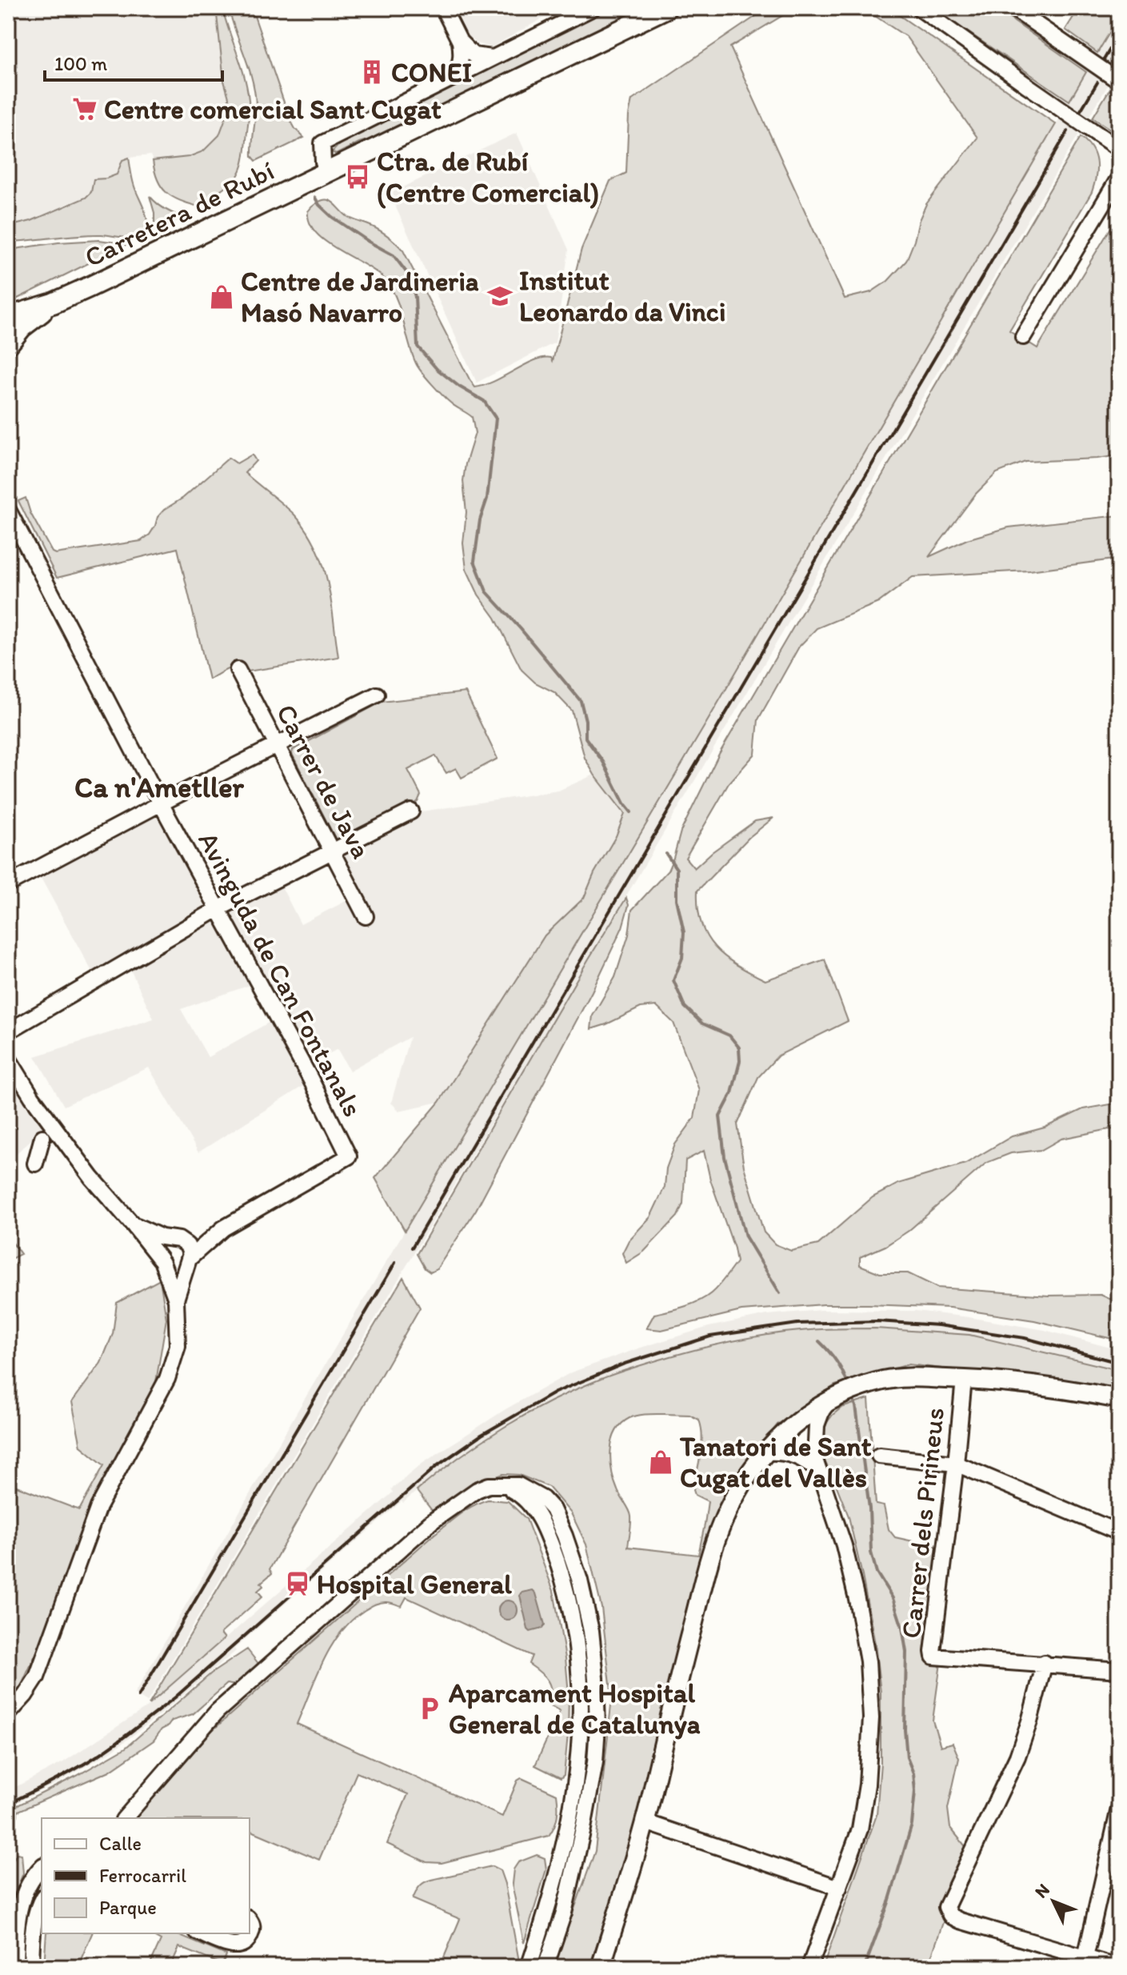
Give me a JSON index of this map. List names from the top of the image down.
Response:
{
  "streets": {
    "main road": ["Carretera de Rubí"],
    "street": ["Carrer de Java", "Avinguda de Can Fontanals", "Carrer dels Pirineus"]
  },
  "districts": ["Ca n'Ametller"],
  "places": {
    "building": ["CONEI"],
    "supermarket": ["Centre comercial Sant Cugat"],
    "bus stop": ["Ctra. de Rubí (Centre Comercial)"],
    "school or university": ["Institut Leonardo da Vinci"],
    "shop": ["Centre de Jardineria Masó Navarro", "Tanatori de Sant Cugat del Vallès"],
    "station": ["Hospital General"],
    "parking": ["Aparcament Hospital General de Catalunya"]
  },
  "legend": ["Calle", "Ferrocarril", "Parque"],
  "scale_bar": "100 m",
  "north": "top left"
}
